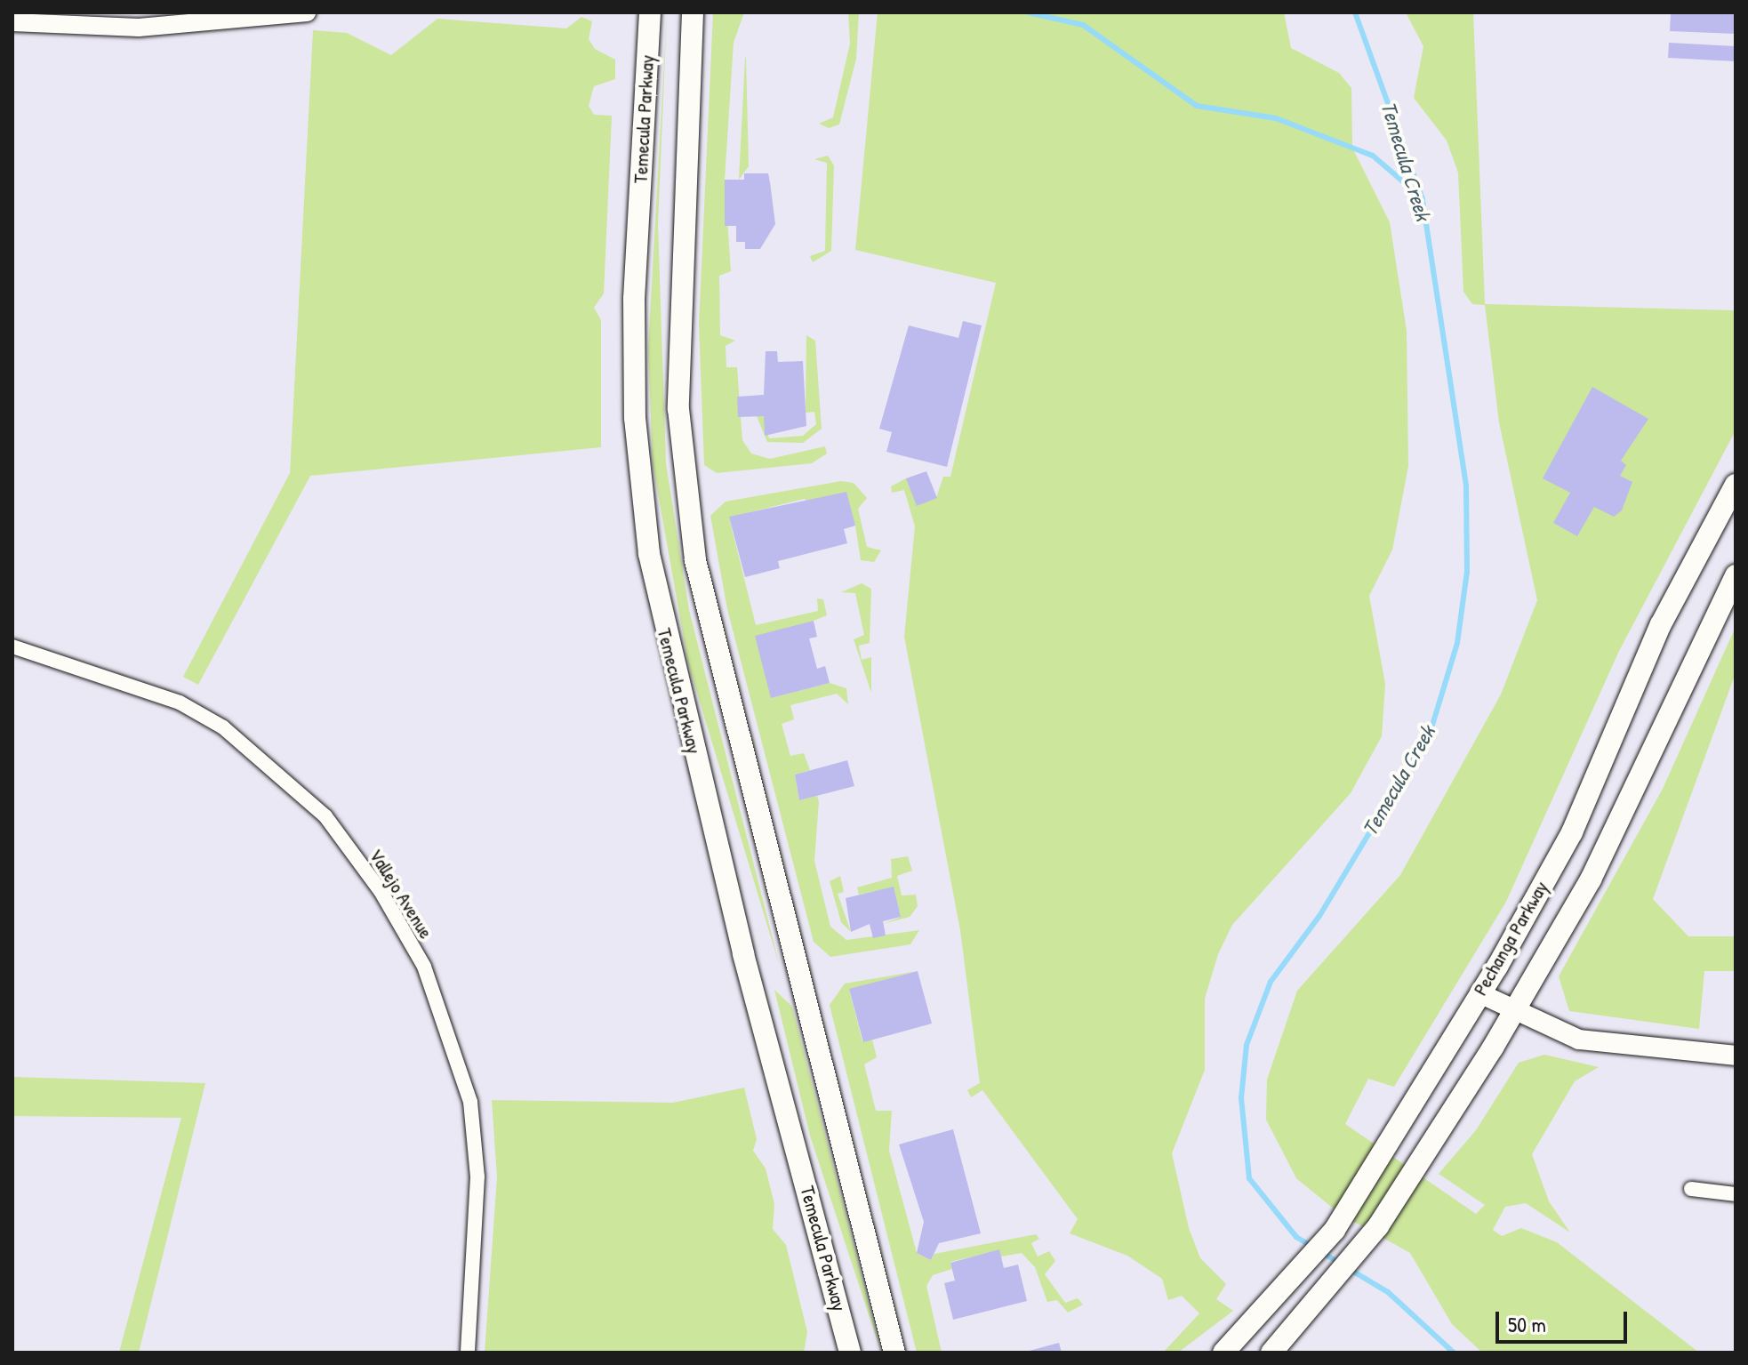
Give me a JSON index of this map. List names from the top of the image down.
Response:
{
  "streets": {
    "main road": ["Temecula Parkway", "Pechanga Parkway"],
    "street": ["Vallejo Avenue"]
  },
  "water": ["Temecula Creek"],
  "scale_bar": "50 m"
}
